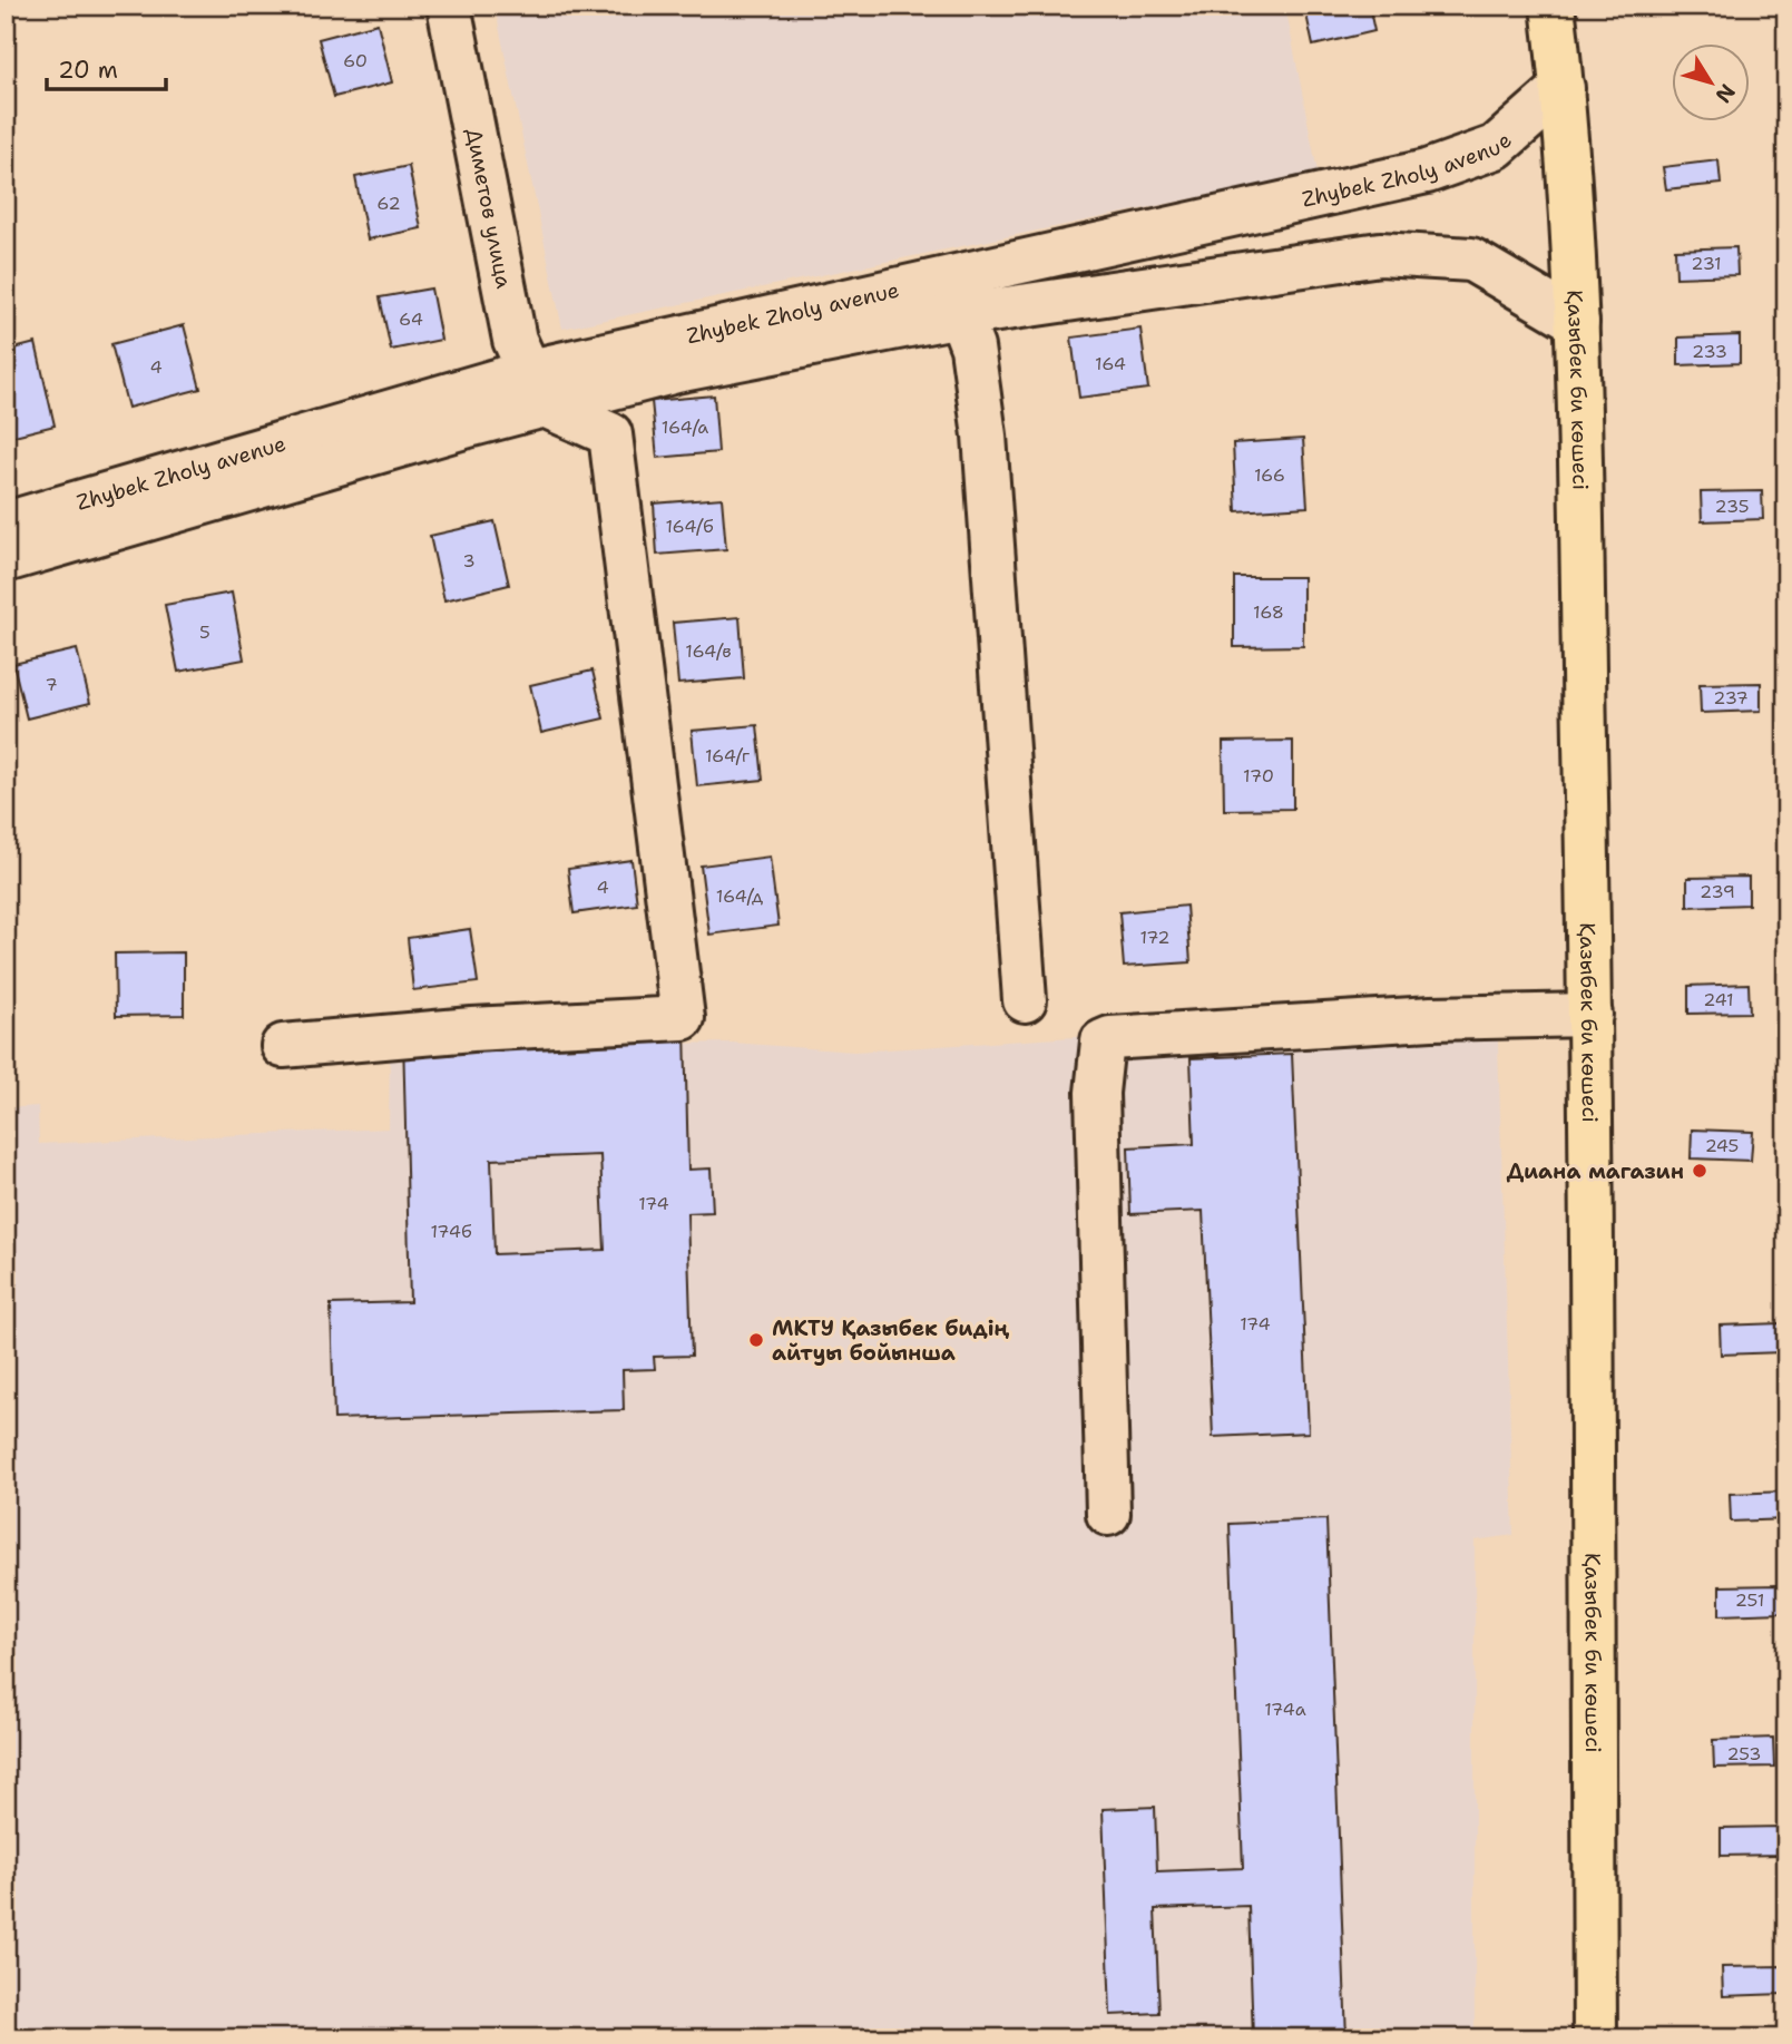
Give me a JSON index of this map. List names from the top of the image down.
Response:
{
  "streets": {
    "main road": ["Қазыбек би көшесі"],
    "street": ["Zhybek Zholy avenue", "Диметов улица"]
  },
  "crossings": [
    ["Zhybek Zholy avenue", "Диметов улица"],
    ["Zhybek Zholy avenue", "Қазыбек би көшесі"]
  ],
  "places": ["Диана магазин", "МКТУ Қазыбек бидің айтуы бойынша"],
  "house_numbers": [
    "60",
    "62",
    "231",
    "64",
    "233",
    "164",
    "4",
    "164/а",
    "166",
    "235",
    "164/б",
    "3",
    "168",
    "5",
    "164/в",
    "7",
    "237",
    "164/г",
    "170",
    "4",
    "239",
    "164/д",
    "172",
    "241",
    "245",
    "174",
    "174б",
    "174",
    "251",
    "174а",
    "253"
  ],
  "scale_bar": "20 m",
  "north": "bottom right"
}
